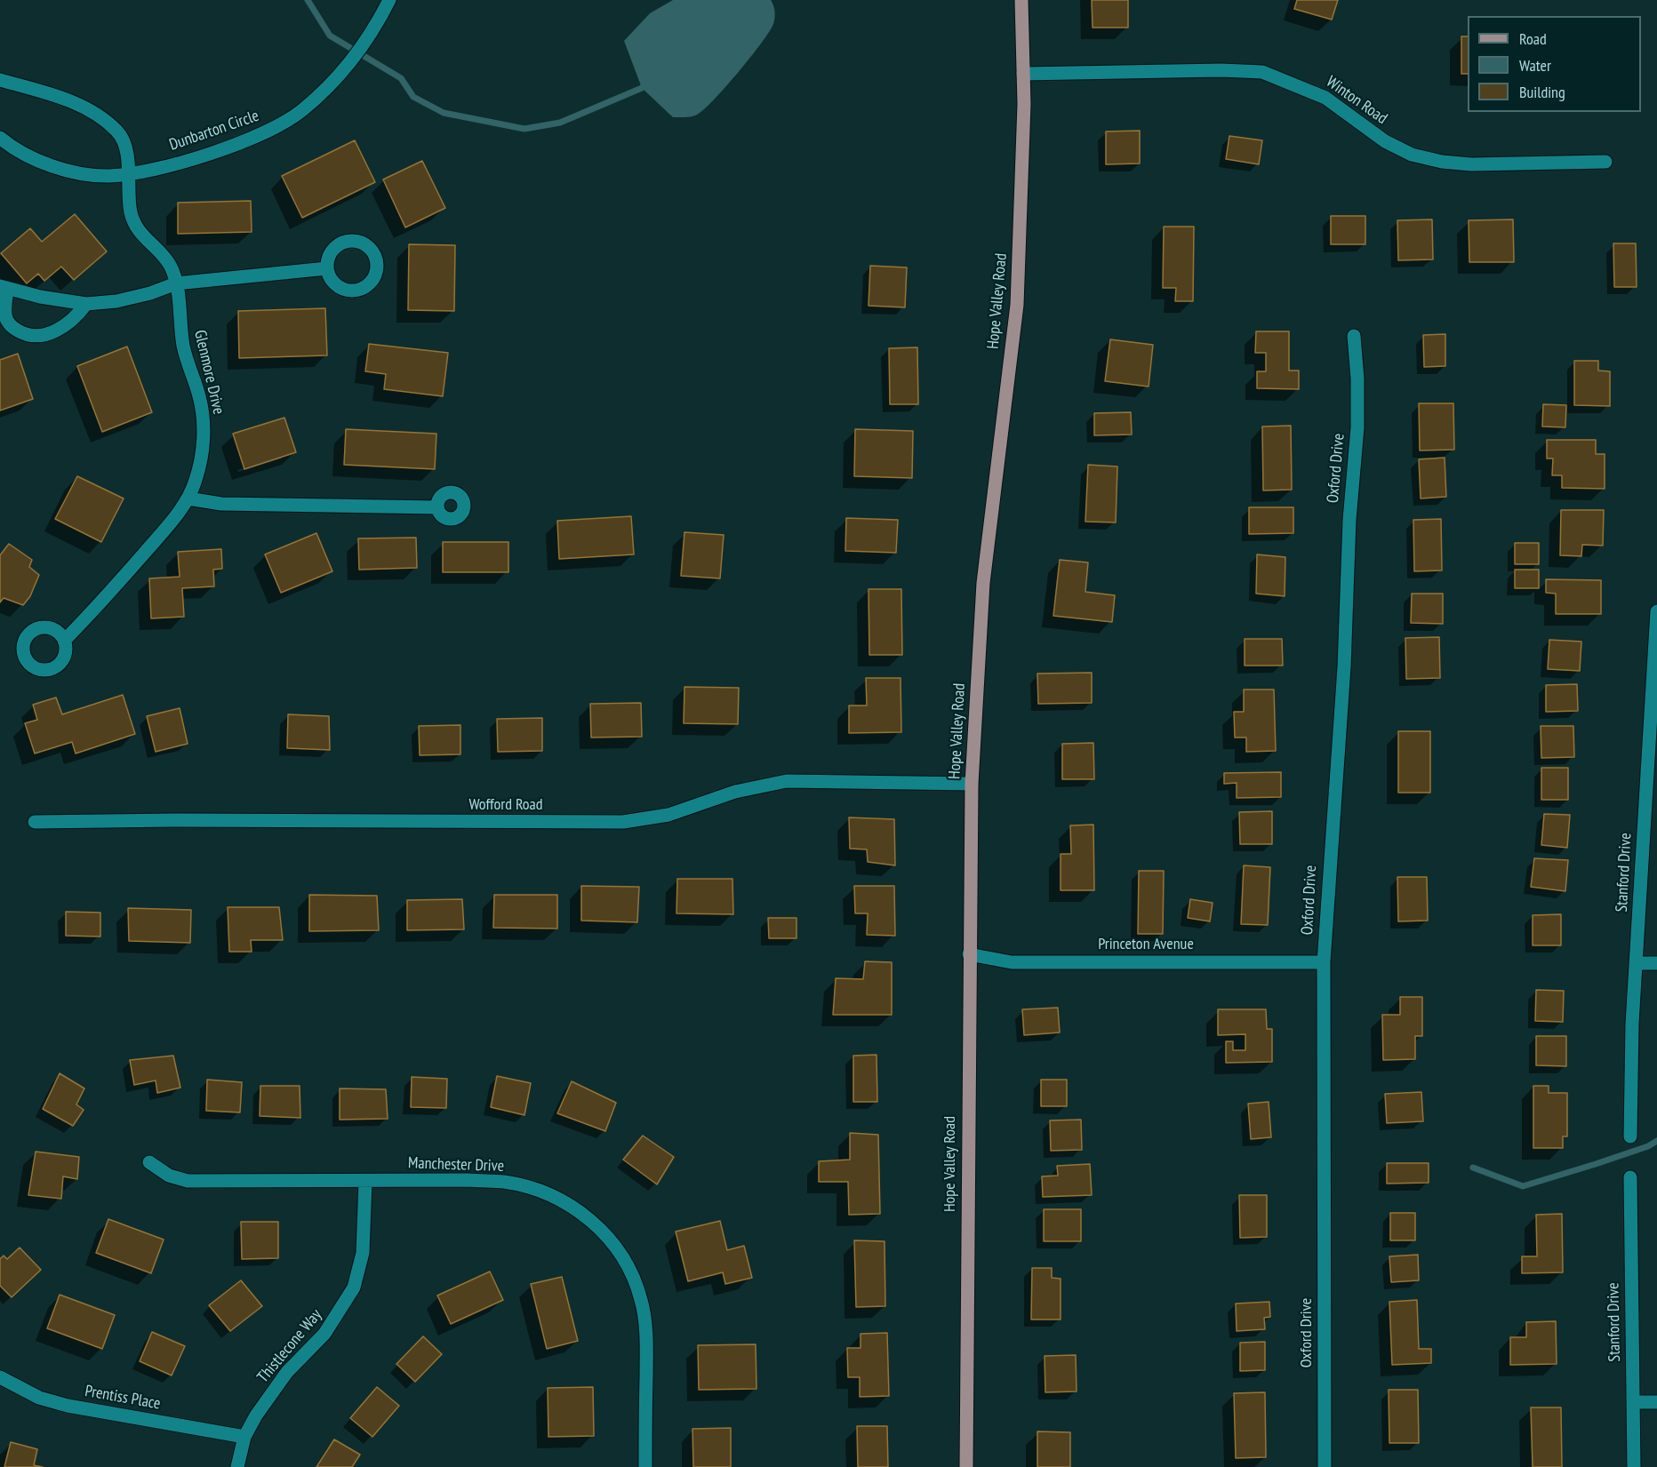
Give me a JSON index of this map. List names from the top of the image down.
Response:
{
  "streets": {
    "main road": ["Hope Valley Road"],
    "street": [
      "Winton Road",
      "Dunbarton Circle",
      "Glenmore Drive",
      "Oxford Drive",
      "Wofford Road",
      "Stanford Drive",
      "Princeton Avenue",
      "Manchester Drive",
      "Thistlecone Way",
      "Prentiss Place"
    ]
  },
  "crossings": [
    ["Winton Road", "Hope Valley Road"],
    ["Dunbarton Circle", "Glenmore Drive"],
    ["Hope Valley Road", "Wofford Road"],
    ["Hope Valley Road", "Princeton Avenue"],
    ["Oxford Drive", "Princeton Avenue"],
    ["Manchester Drive", "Thistlecone Way"],
    ["Thistlecone Way", "Prentiss Place"]
  ],
  "legend": ["Road", "Water", "Building"]
}
